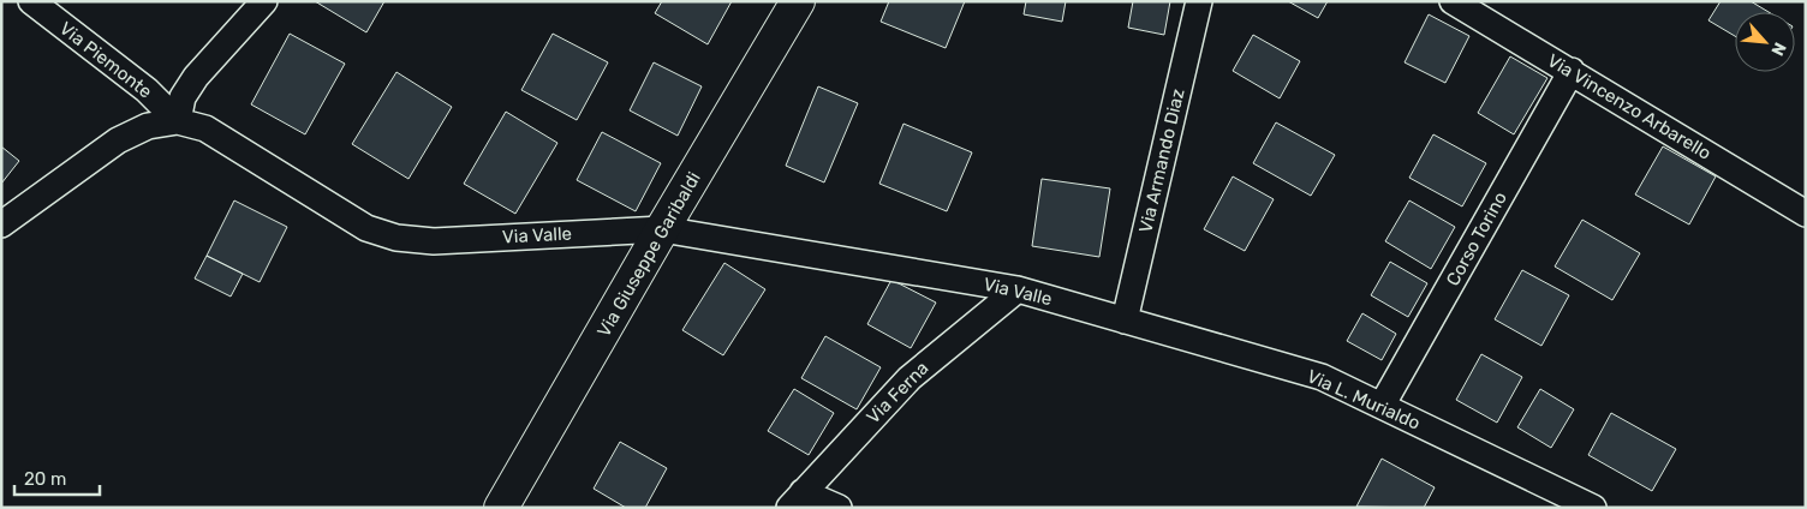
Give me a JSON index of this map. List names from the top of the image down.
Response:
{
  "streets": {
    "street": [
      "Via Piemonte",
      "Via Vincenzo Arbarello",
      "Via Armando Diaz",
      "Via Valle",
      "Corso Torino",
      "Via Giuseppe Garibaldi",
      "Via Ferna",
      "Via L. Murialdo"
    ]
  },
  "crossings": [
    ["Via Piemonte", "Via Valle"],
    ["Via Vincenzo Arbarello", "Corso Torino"],
    ["Via Armando Diaz", "Via Valle"],
    ["Via Armando Diaz", "Via L. Murialdo"],
    ["Via Valle", "Via Giuseppe Garibaldi"],
    ["Via Valle", "Via Ferna"],
    ["Via Valle", "Via L. Murialdo"],
    ["Corso Torino", "Via L. Murialdo"]
  ],
  "scale_bar": "20 m",
  "north": "bottom right"
}
